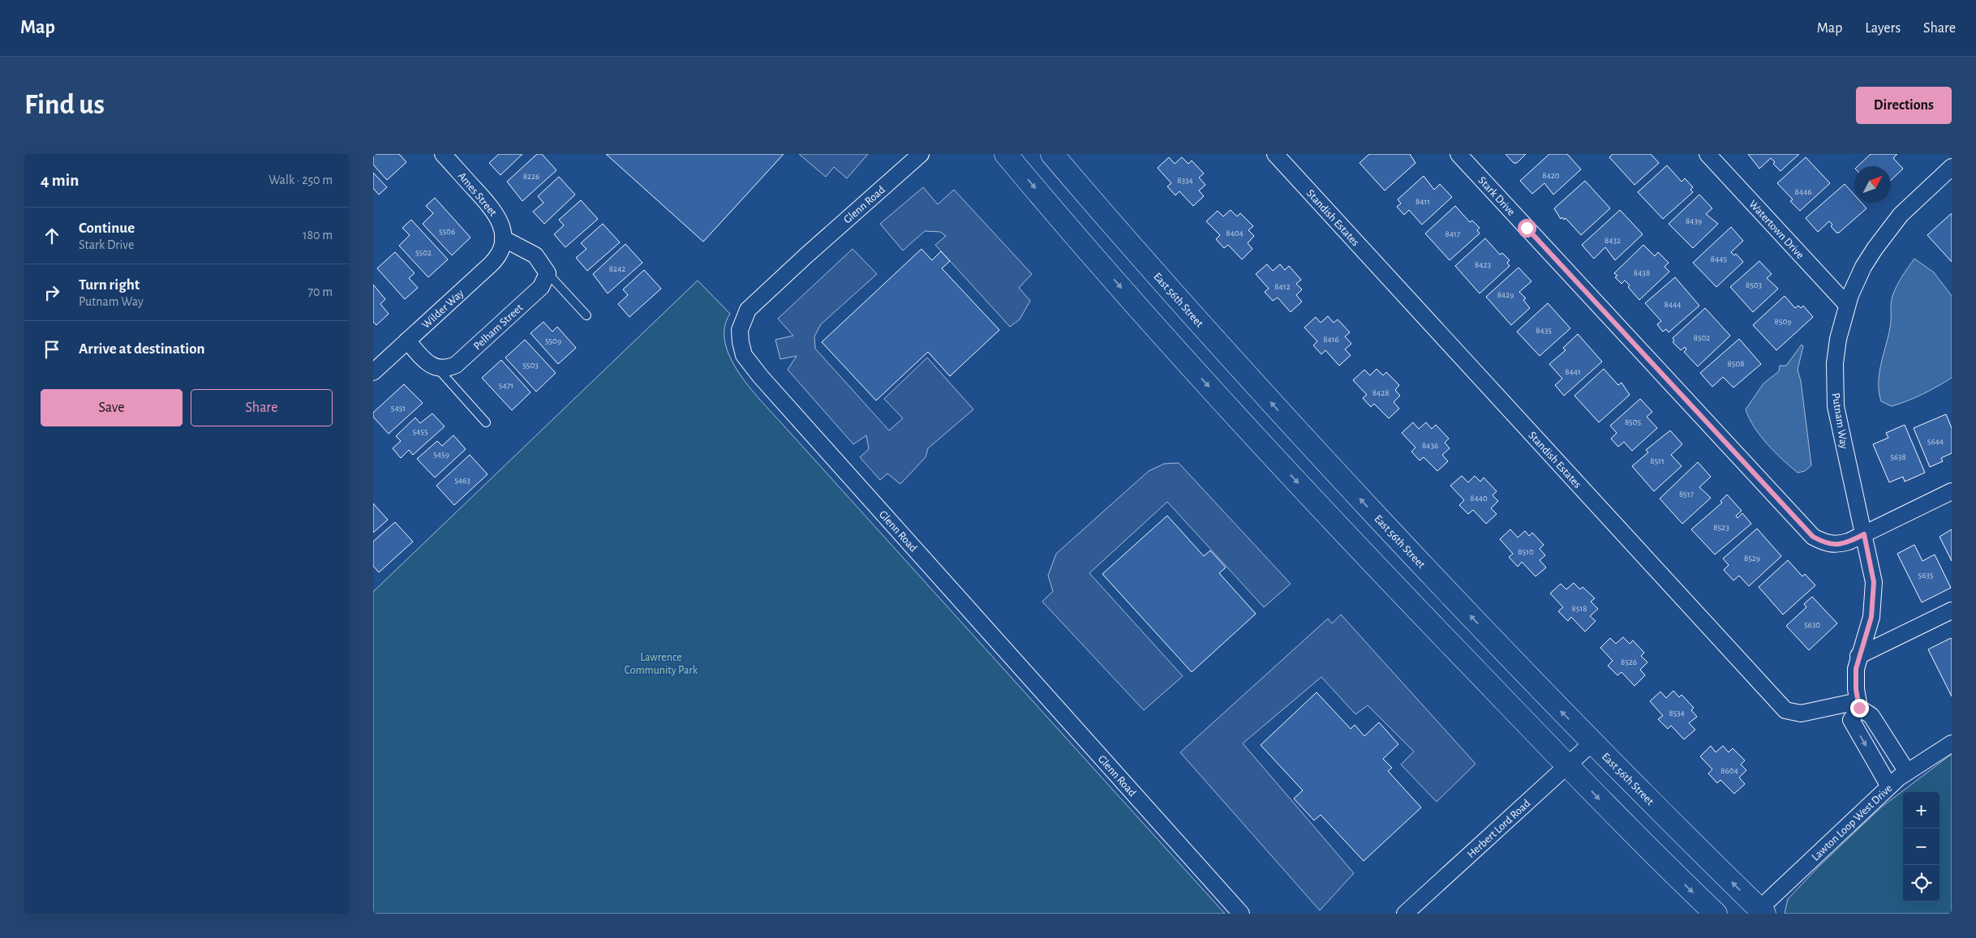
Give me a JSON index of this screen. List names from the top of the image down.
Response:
{
  "streets": {
    "main road": ["East 56th Street"],
    "street": [
      "Ames Street",
      "Stark Drive",
      "Glenn Road",
      "Standish Estates",
      "Watertown Drive",
      "Wilder Way",
      "Pelham Street",
      "Putnam Way",
      "Lawton Loop West Drive",
      "Herbert Lord Road"
    ]
  },
  "crossings": [
    ["Ames Street", "Wilder Way"],
    ["Stark Drive", "Putnam Way"],
    ["Standish Estates", "Putnam Way"],
    ["Watertown Drive", "Putnam Way"],
    ["East 56th Street", "Lawton Loop West Drive"],
    ["East 56th Street", "Herbert Lord Road"],
    ["Putnam Way", "Lawton Loop West Drive"]
  ],
  "parks": ["Lawrence Community Park"],
  "house_numbers": [
    "8420",
    "8226",
    "8334",
    "8446",
    "8411",
    "8439",
    "5506",
    "8404",
    "8417",
    "8432",
    "5502",
    "8445",
    "8423",
    "8242",
    "8438",
    "8503",
    "8412",
    "8429",
    "8444",
    "8509",
    "8435",
    "8502",
    "8416",
    "5509",
    "8508",
    "5503",
    "8441",
    "5471",
    "8428",
    "5451",
    "8505",
    "5455",
    "5644",
    "8436",
    "5459",
    "5638",
    "8511",
    "5463",
    "8517",
    "8440",
    "8523",
    "8510",
    "8529",
    "5635",
    "8518",
    "5630",
    "8526",
    "8534",
    "8604"
  ],
  "north": "top right",
  "page": {
    "header": "Map",
    "nav": ["Map", "Layers", "Share"],
    "buttons": [
      "Directions",
      ["Save", "Share"]
    ],
    "title": "Find us",
    "heading": ["4 min", "Walk · 250 m"],
    "list": [
      ["Continue", "Stark Drive", "180 m"],
      ["Turn right", "Putnam Way", "70 m"],
      "Arrive at destination"
    ],
    "map_buttons": ["+", "−"]
  }
}
